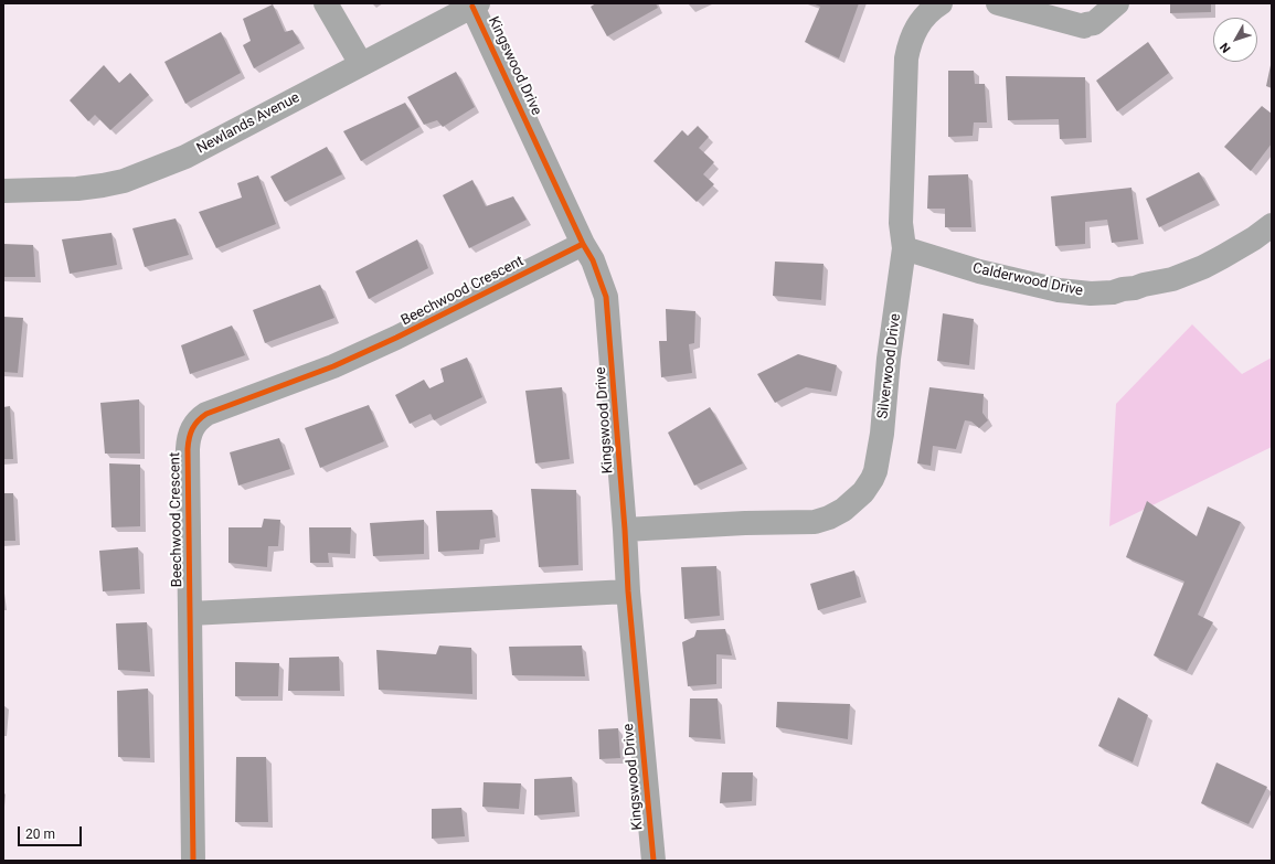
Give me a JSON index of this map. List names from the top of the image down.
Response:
{
  "streets": {
    "street": [
      "Kingswood Drive",
      "Newlands Avenue",
      "Calderwood Drive",
      "Beechwood Crescent",
      "Silverwood Drive"
    ]
  },
  "crossings": [
    ["Kingswood Drive", "Newlands Avenue"],
    ["Kingswood Drive", "Beechwood Crescent"],
    ["Kingswood Drive", "Silverwood Drive"],
    ["Calderwood Drive", "Silverwood Drive"]
  ],
  "scale_bar": "20 m",
  "north": "bottom left"
}
